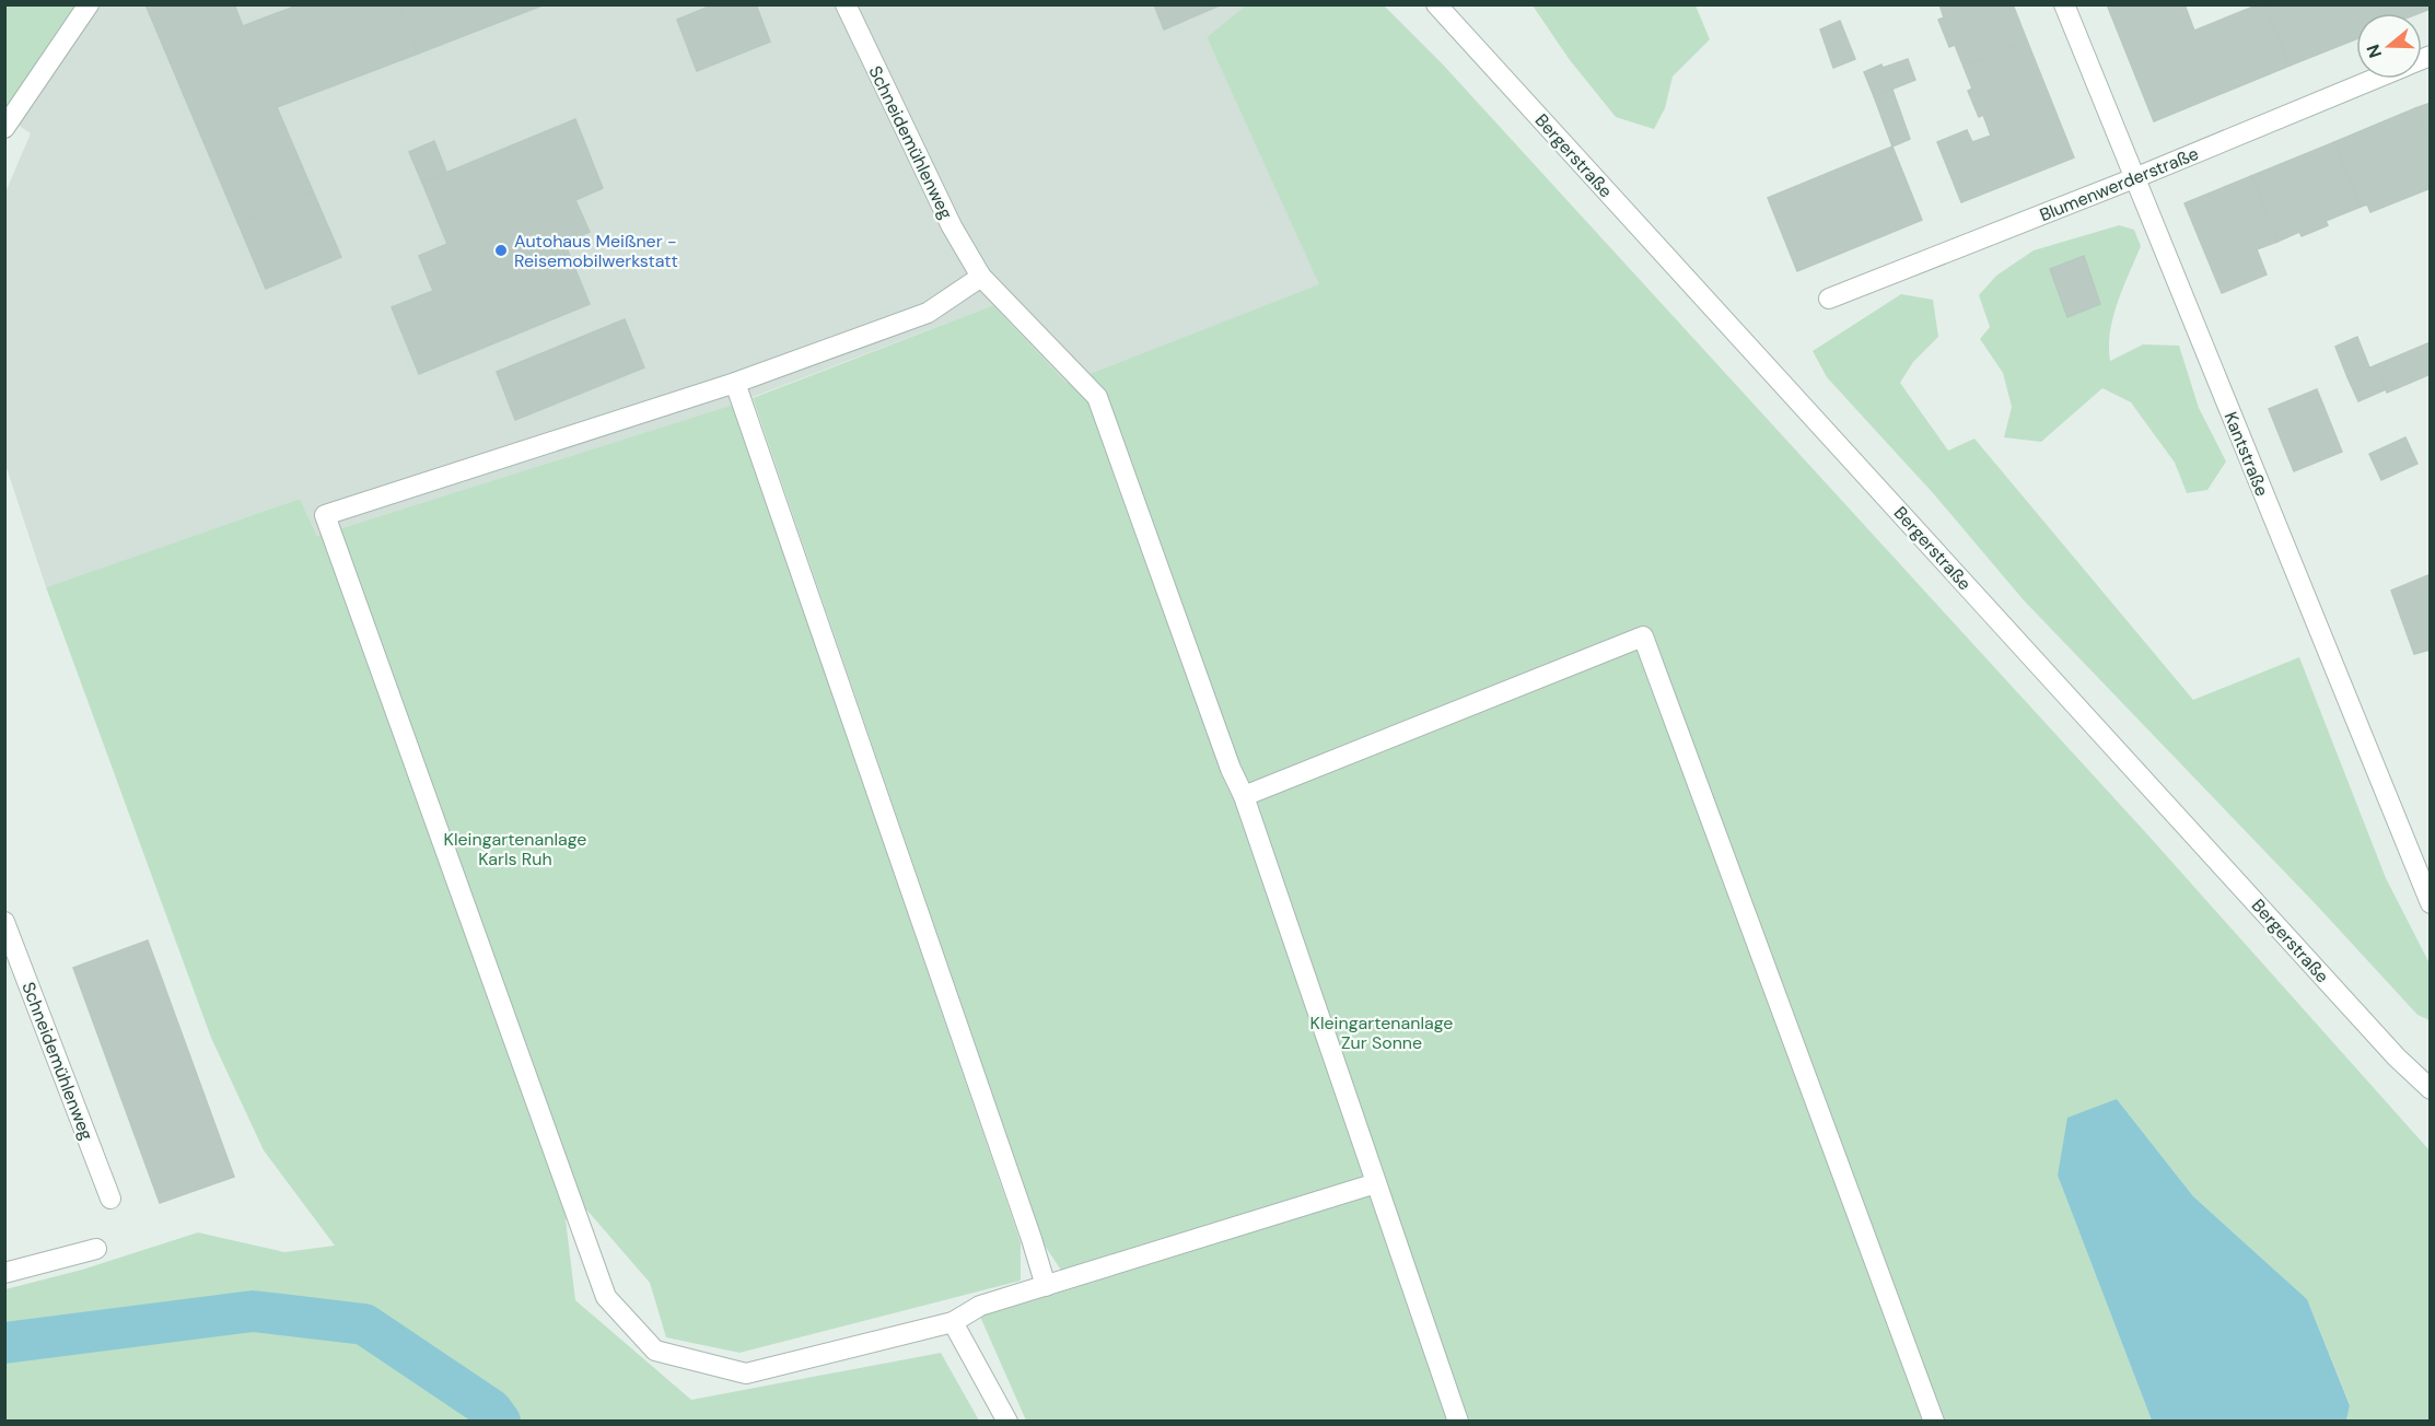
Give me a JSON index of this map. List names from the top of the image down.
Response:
{
  "streets": {
    "street": [
      "Schneidemühlenweg",
      "Bergerstraße",
      "Blumenwerderstraße",
      "Kantstraße"
    ]
  },
  "crossings": [
    ["Blumenwerderstraße", "Kantstraße"]
  ],
  "parks": ["Kleingartenanlage Karls Ruh", "Kleingartenanlage Zur Sonne"],
  "places": ["Autohaus Meißner - Reisemobilwerkstatt"],
  "north": "left"
}
